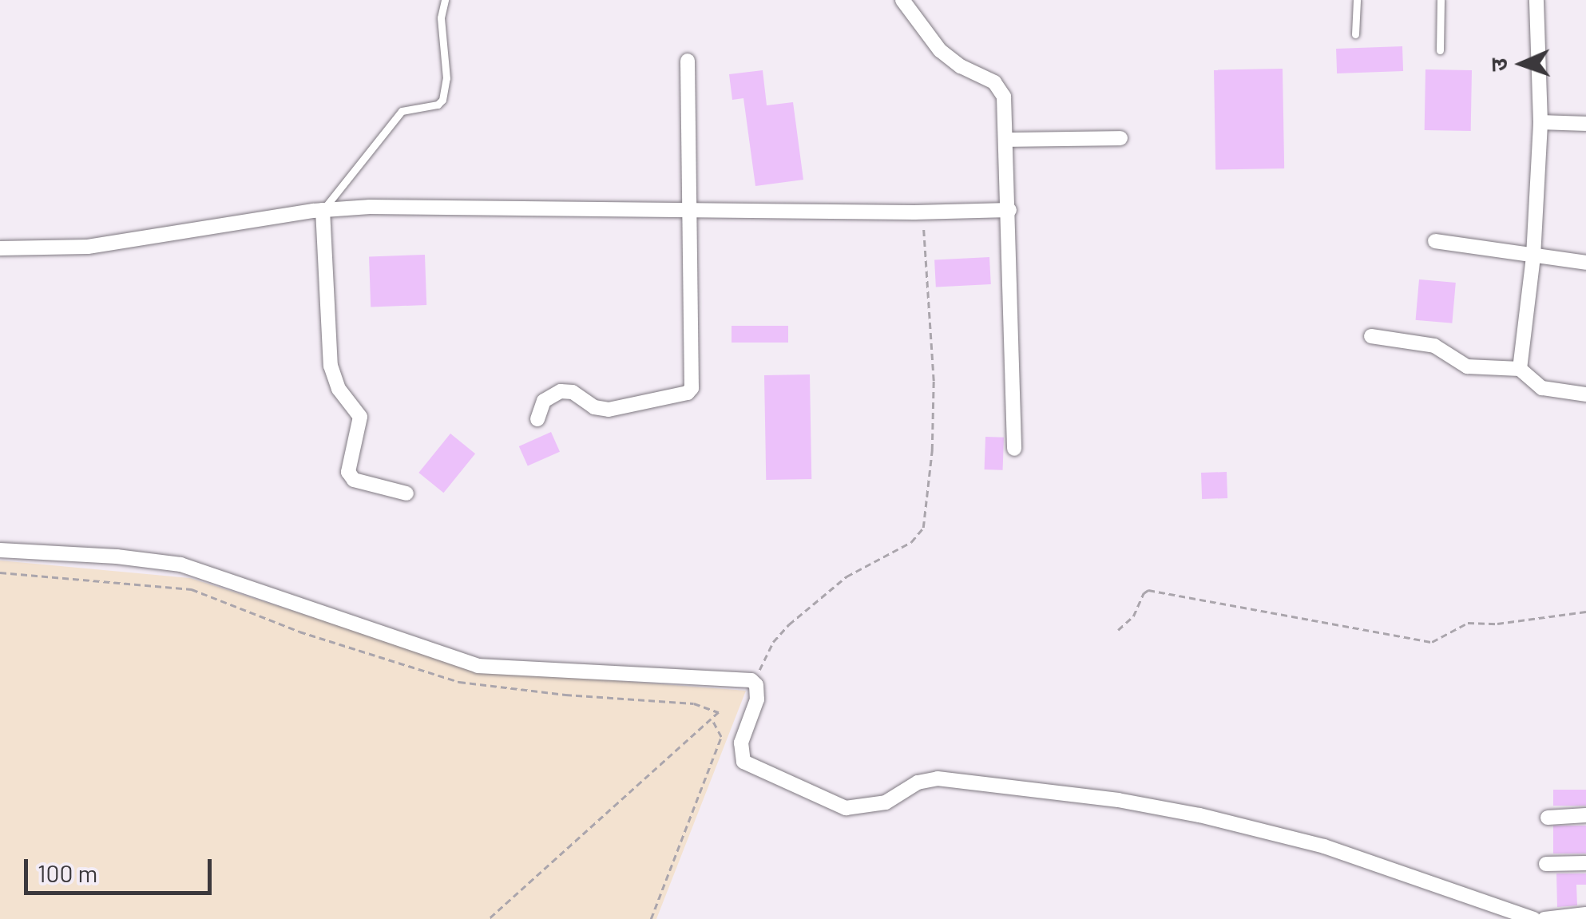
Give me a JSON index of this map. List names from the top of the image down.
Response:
{
  "scale_bar": "100 m",
  "north": "left"
}
